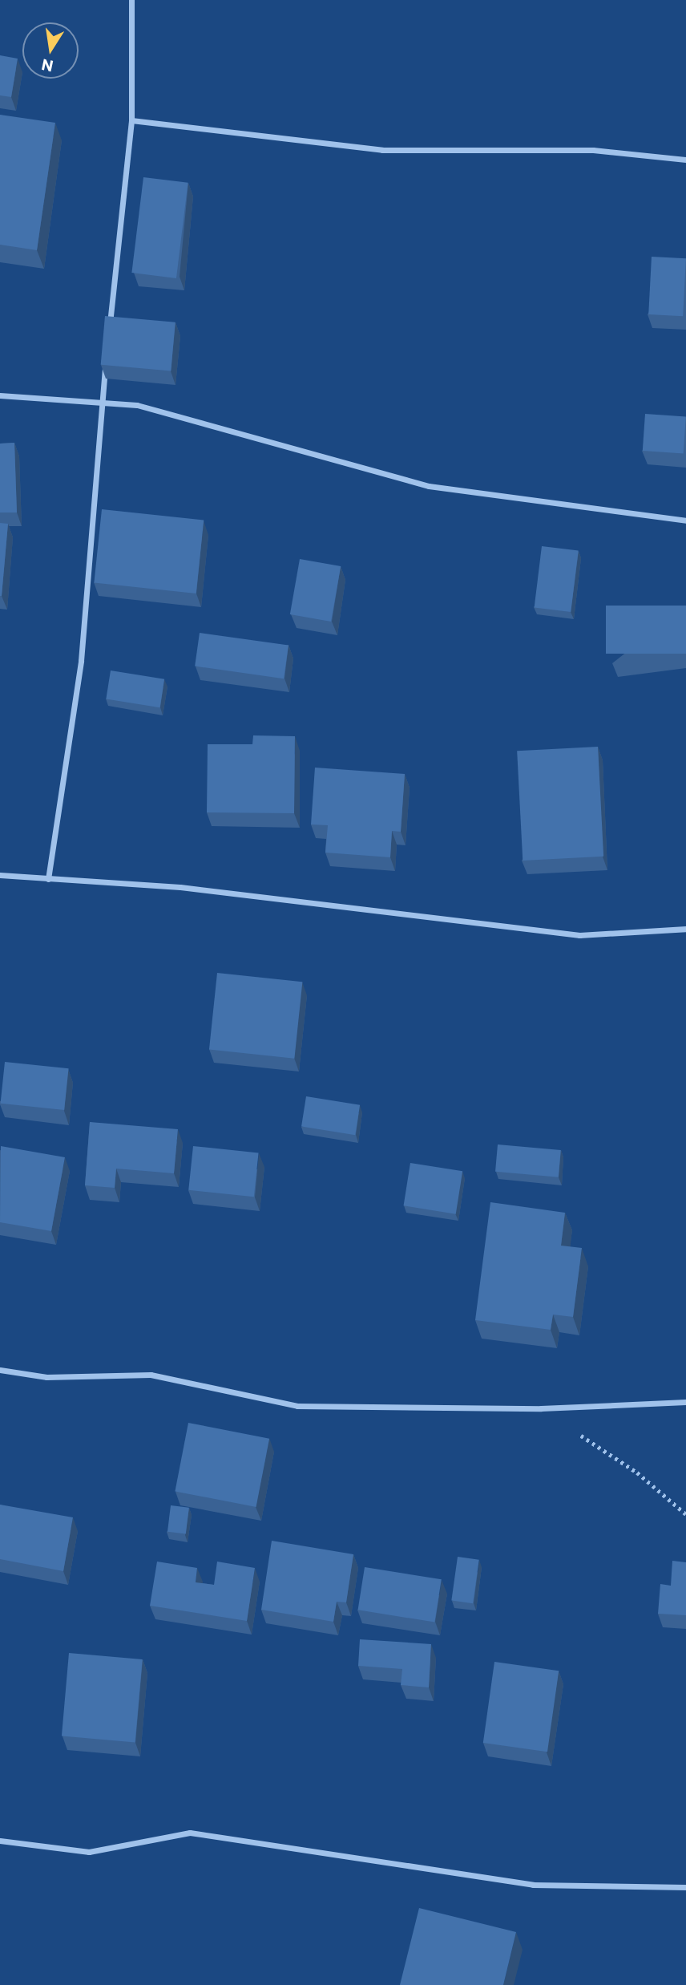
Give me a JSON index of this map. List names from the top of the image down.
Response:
{
  "north": "bottom"
}
